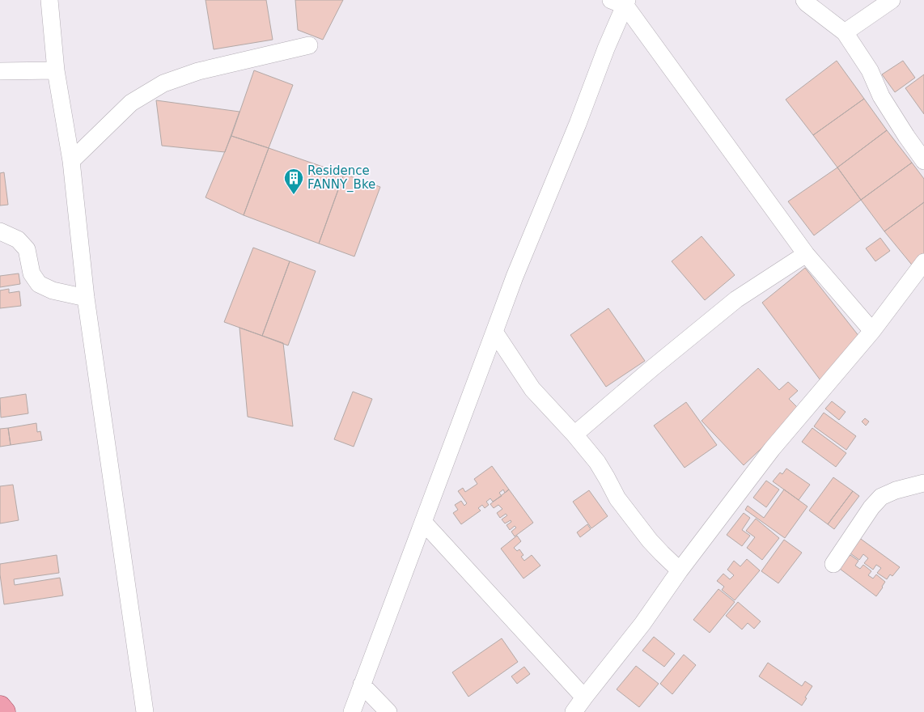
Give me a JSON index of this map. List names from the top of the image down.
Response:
{
  "places": {
    "building": ["Residence FANNY_Bke"]
  }
}
